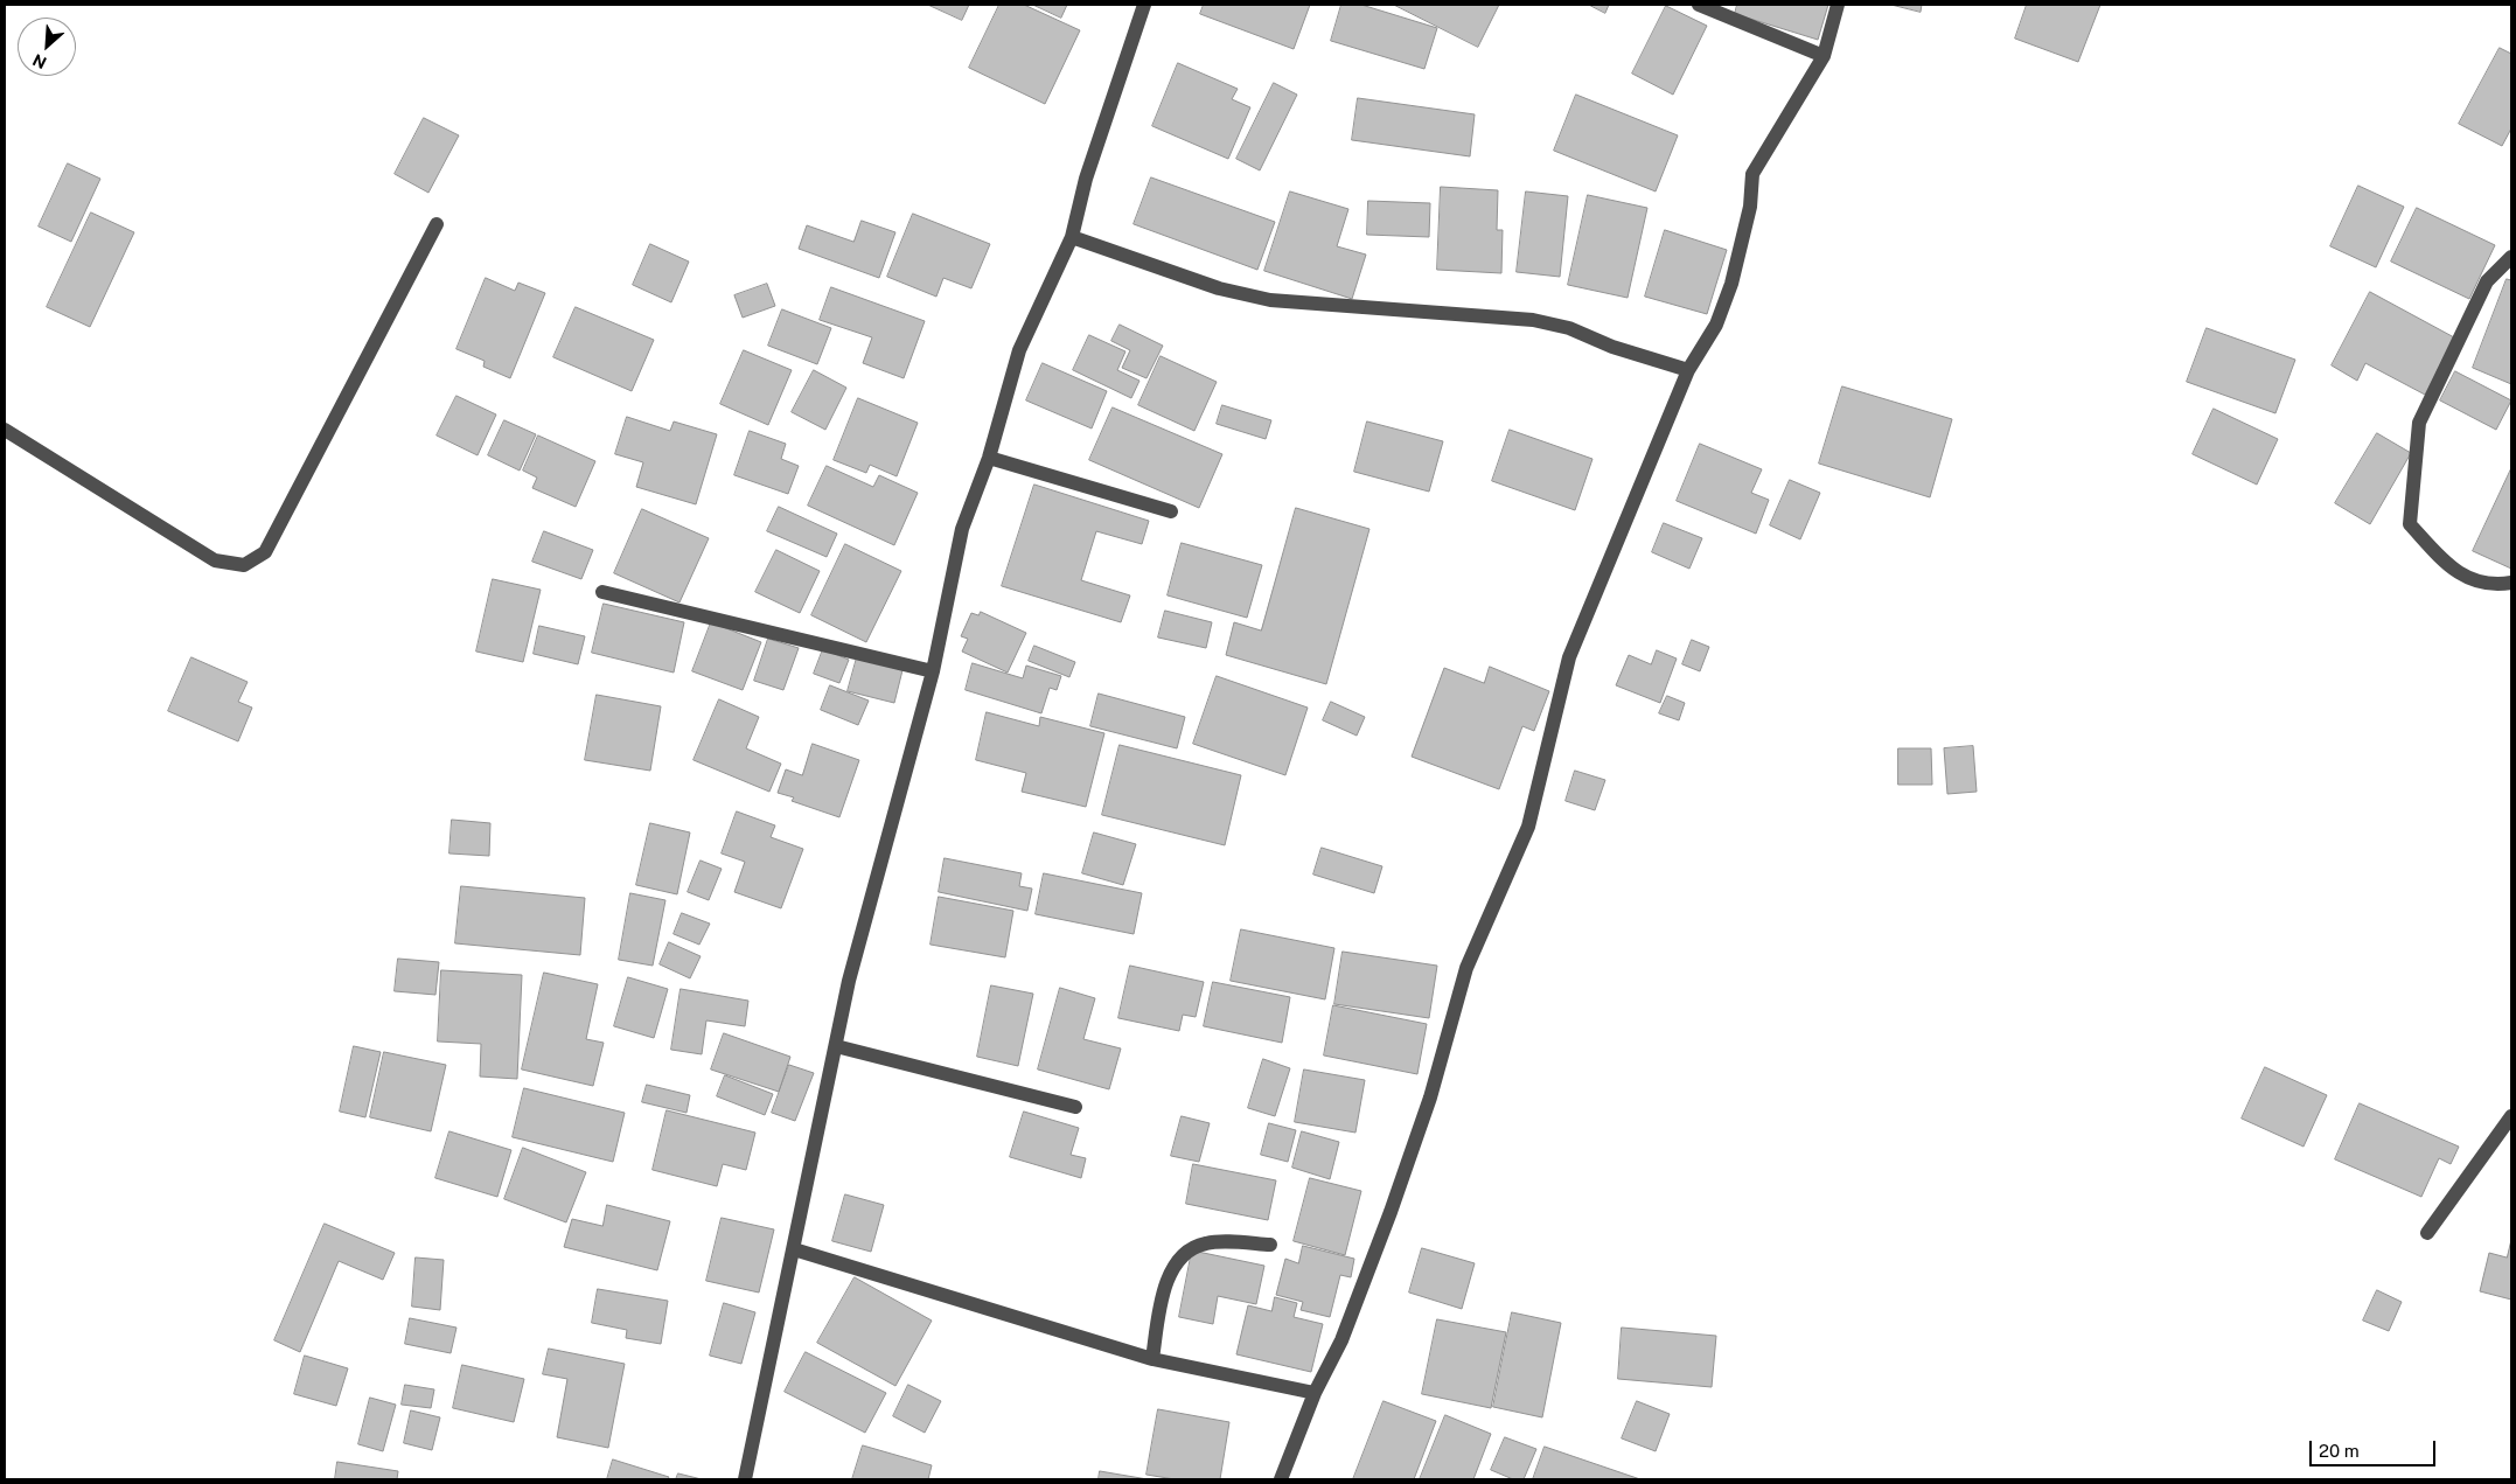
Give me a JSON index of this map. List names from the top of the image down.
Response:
{
  "scale_bar": "20 m",
  "north": "bottom left"
}
